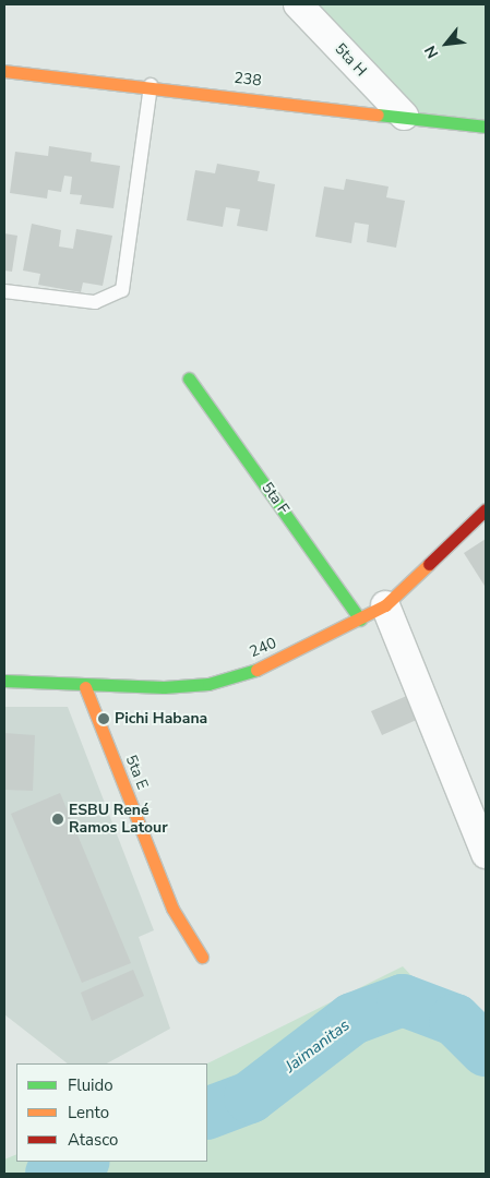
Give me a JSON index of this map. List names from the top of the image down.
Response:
{
  "streets": {
    "street": [
      "5ta H",
      "238",
      "5ta F",
      "240",
      "5ta E"
    ]
  },
  "crossings": [
    ["5ta H", "238"],
    ["5ta F", "240"],
    ["240", "5ta E"]
  ],
  "water": ["Jaimanitas"],
  "places": ["Pichi Habana", "ESBU René Ramos Latour"],
  "legend": ["Fluido", "Lento", "Atasco"],
  "north": "bottom left"
}
